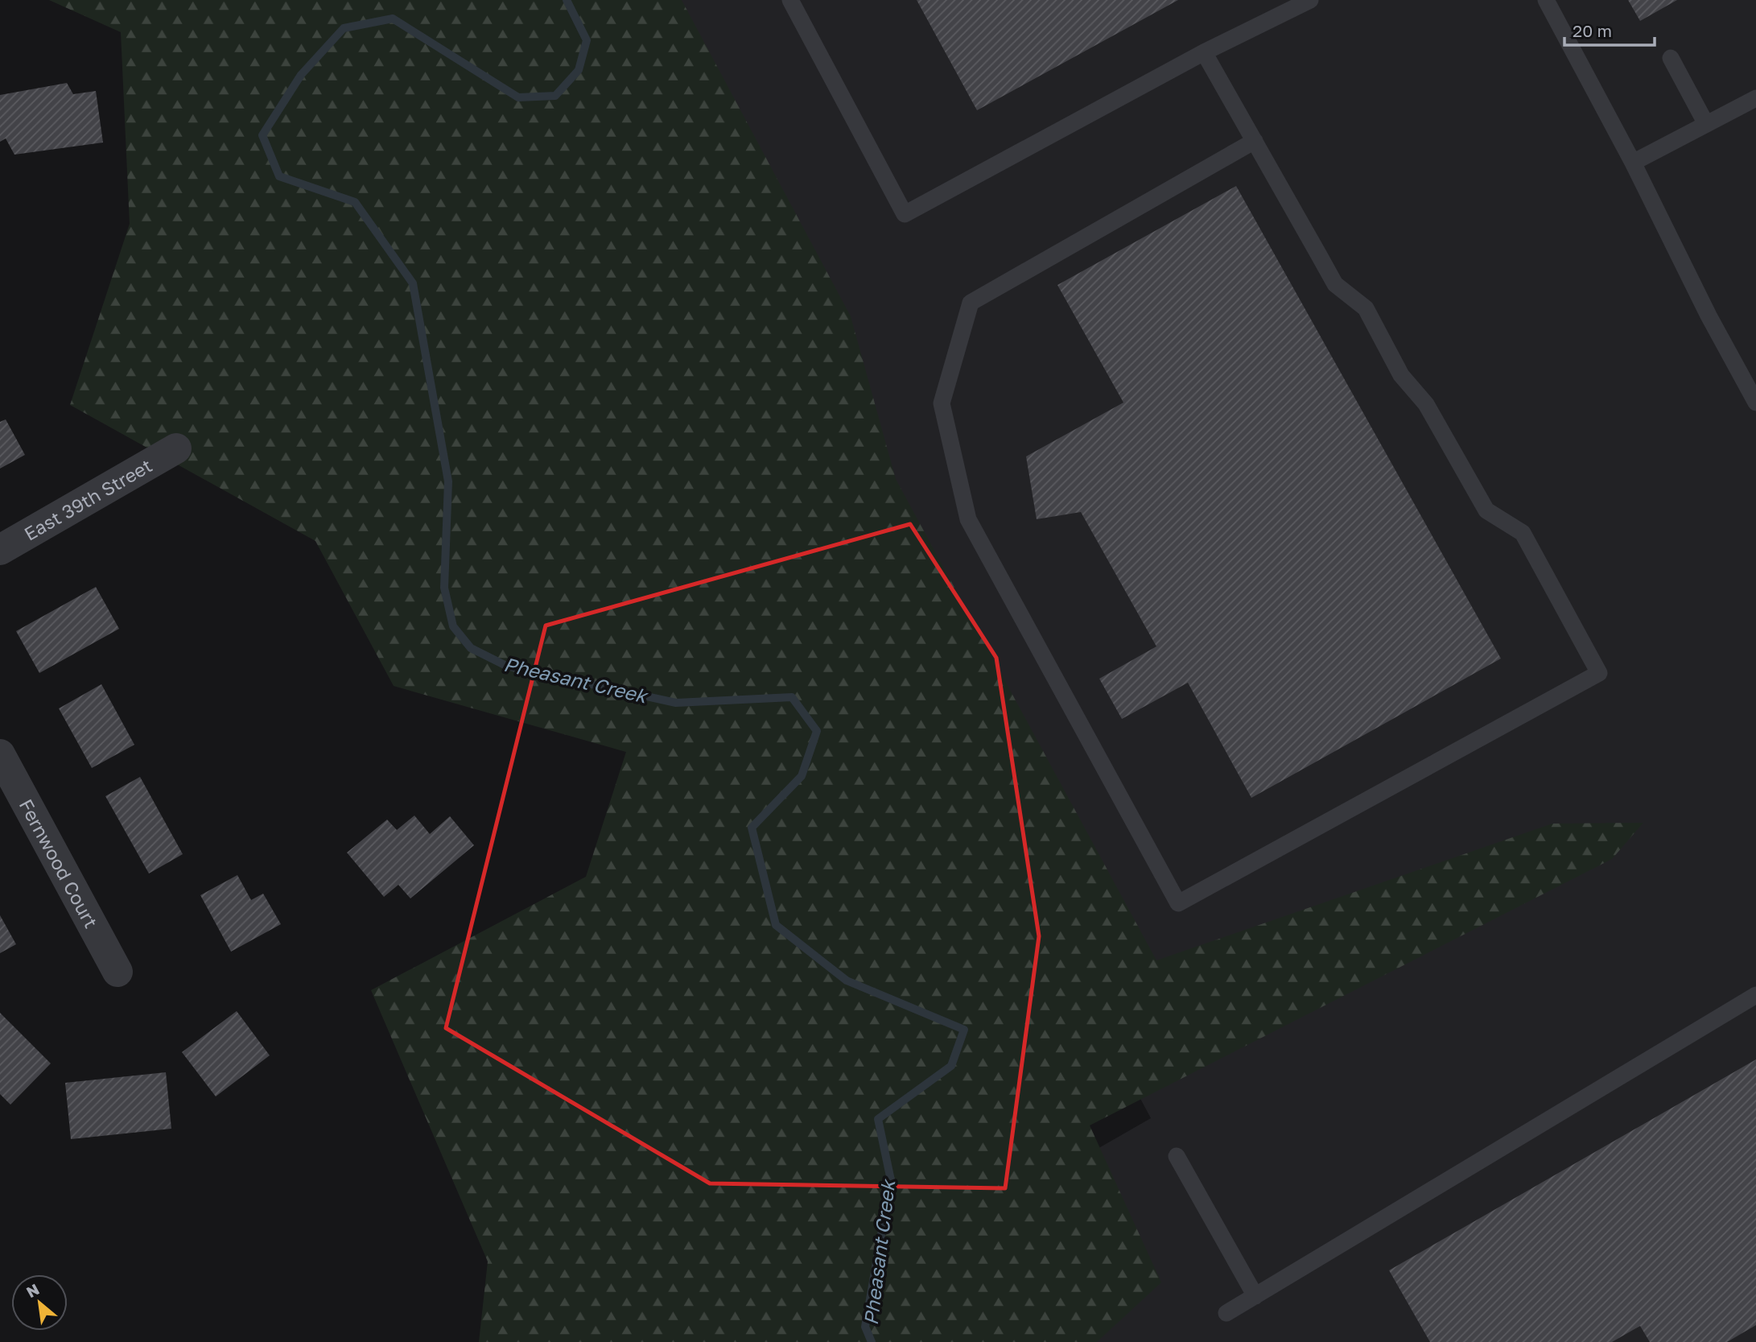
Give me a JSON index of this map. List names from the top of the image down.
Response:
{
  "streets": {
    "street": ["East 39th Street", "Fernwood Court"]
  },
  "water": ["Pheasant Creek"],
  "scale_bar": "20 m",
  "north": "top left"
}
